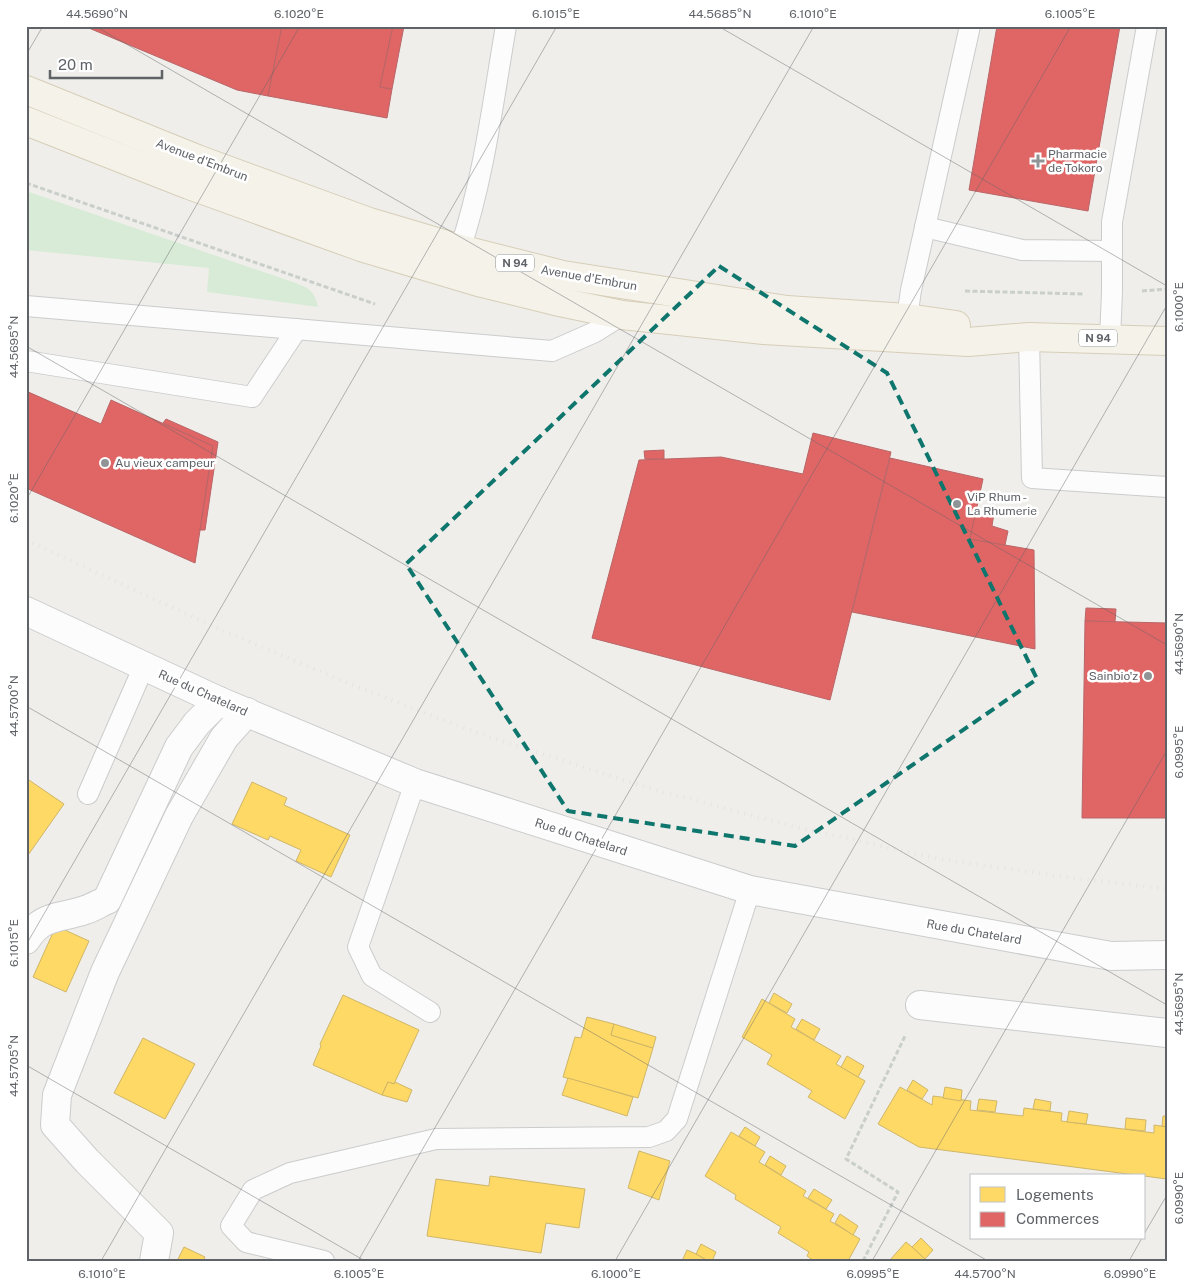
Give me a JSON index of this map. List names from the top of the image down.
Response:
{
  "streets": {
    "main road": ["Avenue d'Embrun", "N 94"],
    "street": ["Rue du Chatelard"]
  },
  "places": {
    "health": ["Pharmacie de Tokoro"],
    "other": ["Au vieux campeur", "ViP Rhum - La Rhumerie", "Sainbio'z"]
  },
  "legend": ["Logements", "Commerces"],
  "scale_bar": "20 m",
  "coordinates": [
    "44.5690°N",
    "6.1020°E",
    "6.1015°E",
    "44.5685°N",
    "6.1010°E",
    "6.1005°E",
    "6.1000°E",
    "44.5695°N",
    "44.5700°N",
    "6.0995°E",
    "44.5705°N",
    "6.0990°E"
  ]
}
